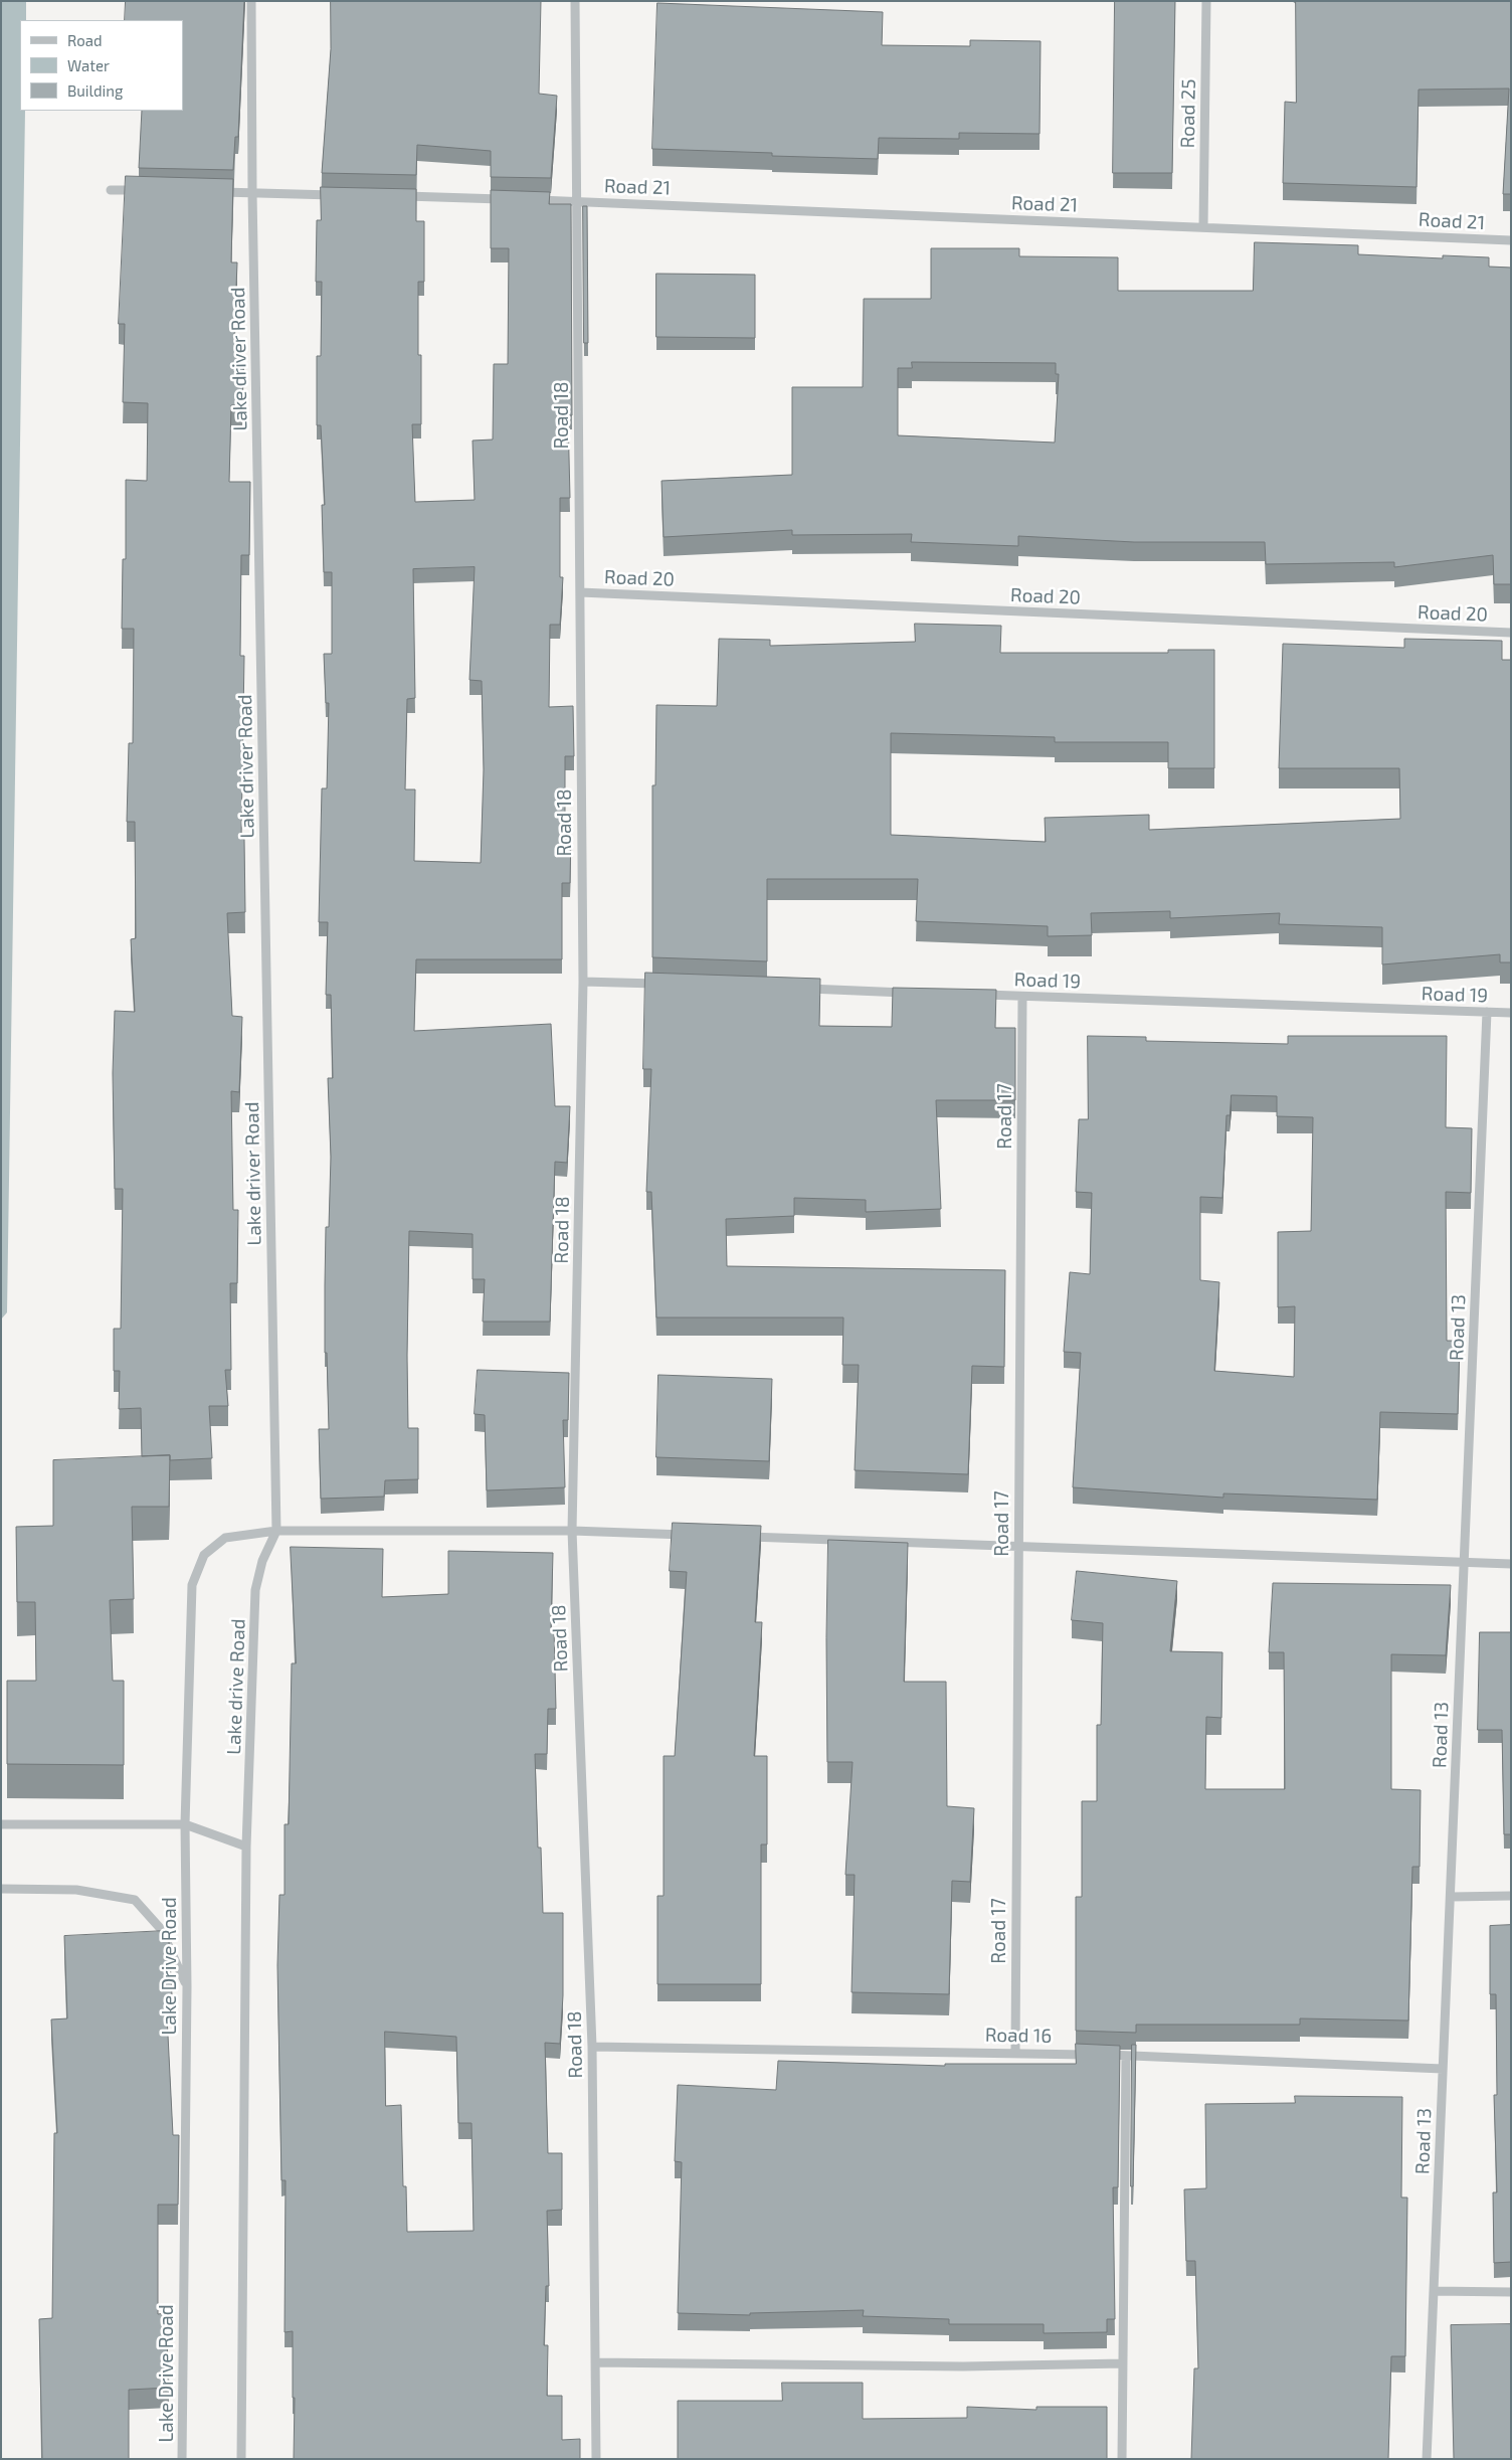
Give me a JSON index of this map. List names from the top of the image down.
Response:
{
  "streets": {
    "street": [
      "Road 25",
      "Road 21",
      "Lake driver Road",
      "Road 18",
      "Road 20",
      "Road 19",
      "Road 17",
      "Road 13",
      "Lake drive Road",
      "Lake Drive Road",
      "Road 16"
    ]
  },
  "crossings": [
    ["Road 25", "Road 21"],
    ["Road 21", "Road 18"],
    ["Lake driver Road", "Lake drive Road"],
    ["Lake driver Road", "Lake Drive Road"],
    ["Road 18", "Road 20"],
    ["Road 18", "Lake Drive Road"],
    ["Road 18", "Road 16"],
    ["Road 19", "Road 17"],
    ["Road 19", "Road 13"],
    ["Road 17", "Road 16"],
    ["Road 13", "Road 16"],
    ["Lake drive Road", "Lake Drive Road"]
  ],
  "legend": ["Road", "Water", "Building"]
}
